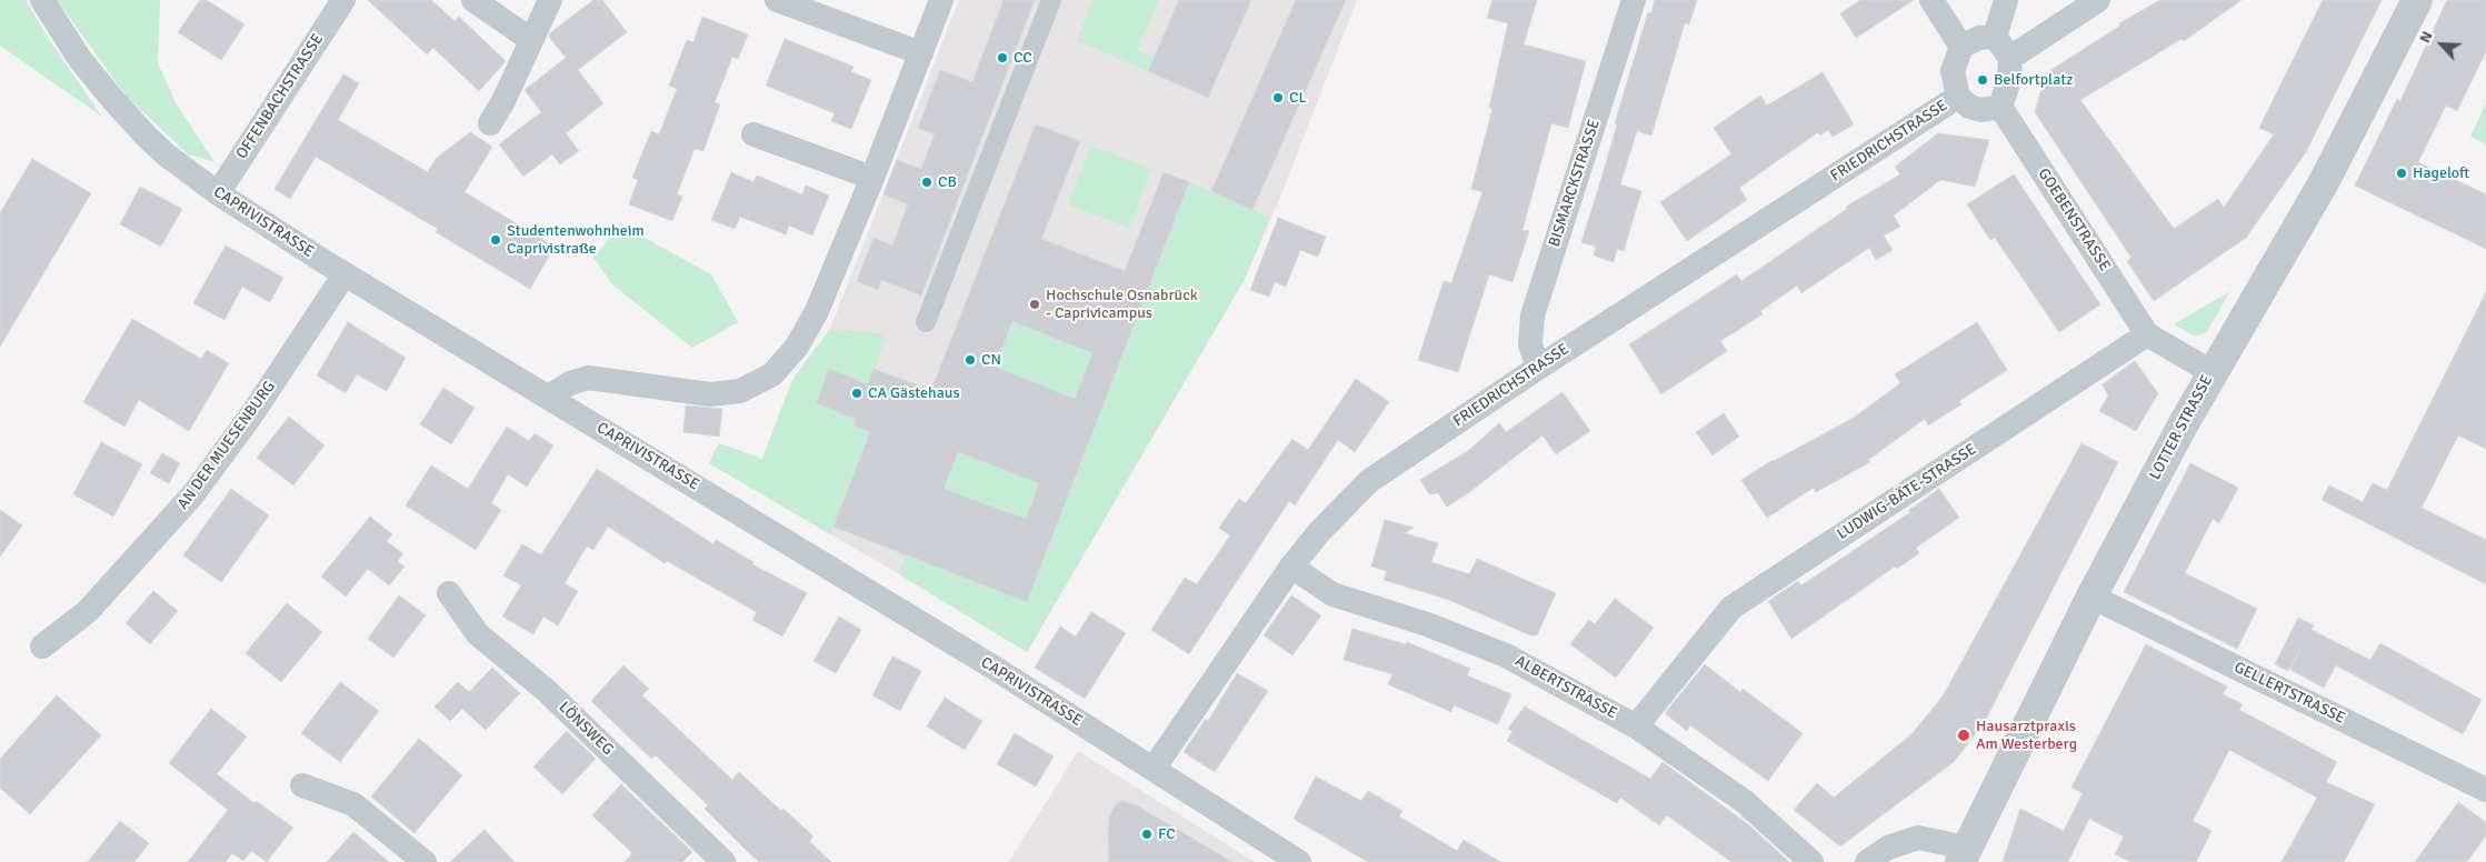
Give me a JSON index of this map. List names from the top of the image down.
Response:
{
  "streets": {
    "street": [
      "OFFENBACHSTRASSE",
      "FRIEDRICHSTRASSE",
      "BISMARCKSTRASSE",
      "GOEBENSTRASSE",
      "CAPRIVISTRASSE",
      "LOTTER STRASSE",
      "AN DER MUESENBURG",
      "LUDWIG-BÄTE-STRASSE",
      "ALBERTSTRASSE",
      "GELLERTSTRASSE",
      "LÖNSWEG"
    ]
  },
  "crossings": [
    ["OFFENBACHSTRASSE", "CAPRIVISTRASSE"],
    ["FRIEDRICHSTRASSE", "BISMARCKSTRASSE"],
    ["FRIEDRICHSTRASSE", "GOEBENSTRASSE"],
    ["FRIEDRICHSTRASSE", "CAPRIVISTRASSE"],
    ["FRIEDRICHSTRASSE", "ALBERTSTRASSE"],
    ["GOEBENSTRASSE", "LUDWIG-BÄTE-STRASSE"],
    ["CAPRIVISTRASSE", "AN DER MUESENBURG"],
    ["LOTTER STRASSE", "GELLERTSTRASSE"],
    ["LUDWIG-BÄTE-STRASSE", "ALBERTSTRASSE"]
  ],
  "places": [
    "CC",
    "Belfortplatz",
    "CL",
    "Hageloft",
    "CB",
    "Studentenwohnheim Caprivistraße",
    "Hochschule Osnabrück - Caprivicampus",
    "CN",
    "CA Gästehaus",
    "Hausarztpraxis Am Westerberg",
    "FC"
  ],
  "north": "top left"
}
